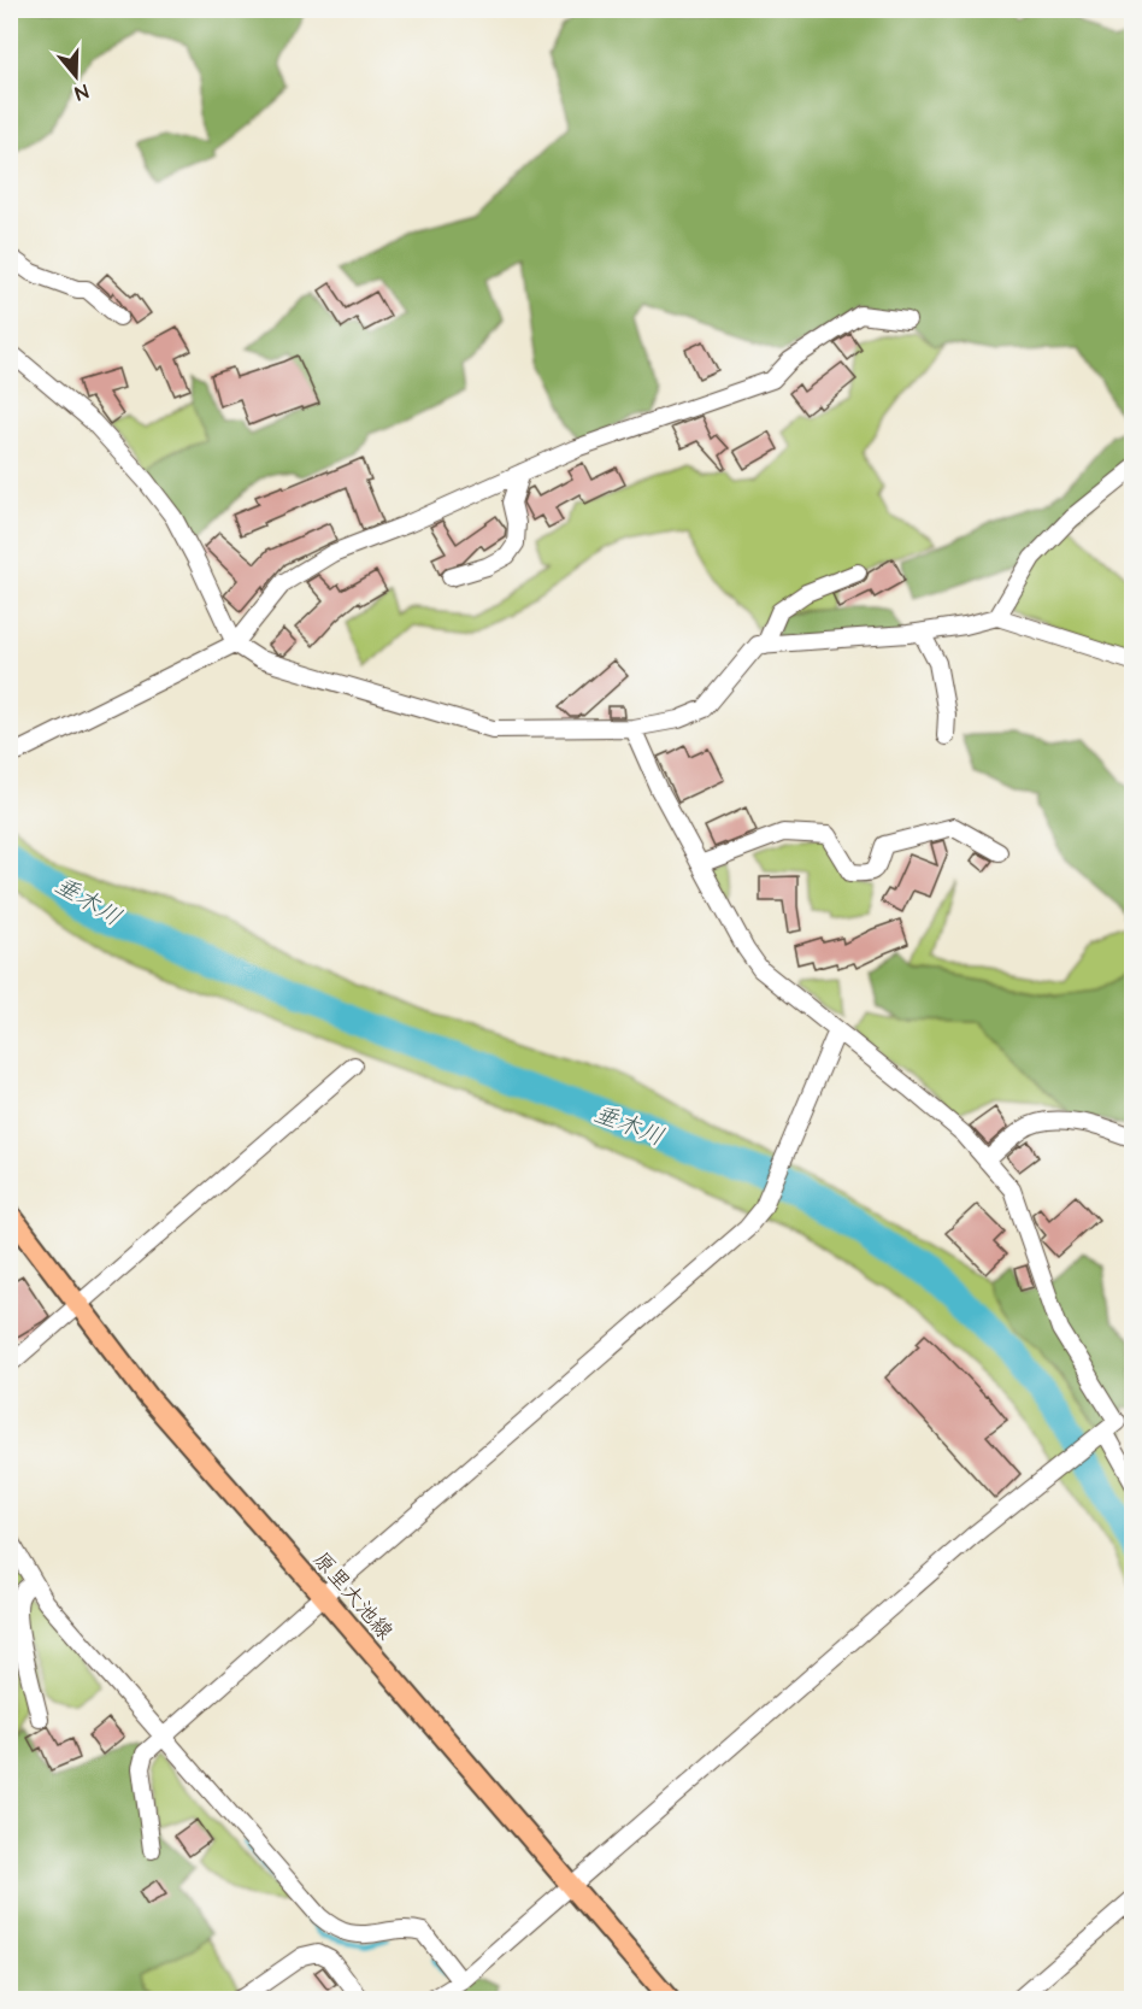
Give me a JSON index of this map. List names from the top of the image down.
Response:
{
  "streets": {
    "main road": ["原里大池線"]
  },
  "water": ["垂木川"],
  "north": "bottom"
}
